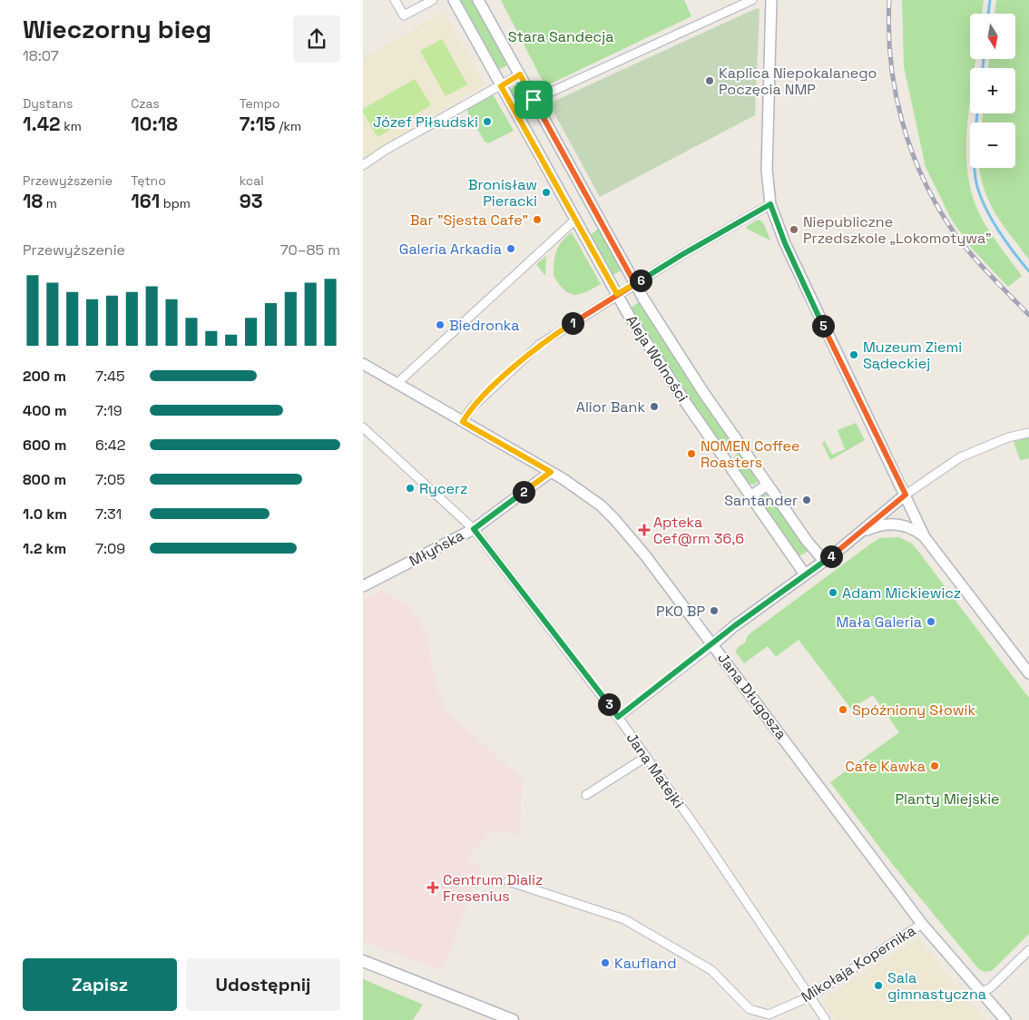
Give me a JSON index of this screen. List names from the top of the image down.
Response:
{
  "streets": {
    "street": [
      "Aleja Wolności",
      "Młyńska",
      "Jana Długosza",
      "Jana Matejki",
      "Mikołaja Kopernika"
    ]
  },
  "crossings": [
    ["Młyńska", "Jana Długosza"],
    ["Młyńska", "Jana Matejki"],
    ["Jana Długosza", "Mikołaja Kopernika"],
    ["Jana Matejki", "Mikołaja Kopernika"]
  ],
  "parks": ["Stara Sandecja", "Planty Miejskie"],
  "places": {
    "other": [
      "Kaplica Niepokalanego Poczęcia NMP",
      "Józef Piłsudski",
      "Bronisław Pieracki",
      "Bar \"Sjesta Cafe\"",
      "Niepubliczne Przedszkole „Lokomotywa”",
      "Galeria Arkadia",
      "Biedronka",
      "Muzeum Ziemi Sądeckiej",
      "Alior Bank",
      "NOMEN Coffee Roasters",
      "Rycerz",
      "Santander",
      "Adam Mickiewicz",
      "PKO BP",
      "Mała Galeria",
      "Spóźniony Słowik",
      "Cafe Kawka",
      "Kaufland",
      "Sala gimnastyczna"
    ],
    "health": ["Apteka Cef@rm 36,6", "Centrum Dializ Fresenius"]
  },
  "north": "bottom",
  "page": {
    "heading": ["Wieczorny bieg", "18:07"],
    "map_buttons": ["+", "−"],
    "stats": [
      ["Dystans", "1.42 km"],
      ["Czas", "10:18"],
      ["Tempo", "7:15 /km"],
      ["Przewyższenie", "18 m"],
      ["Tętno", "161 bpm"],
      ["kcal", "93"]
    ],
    "chart": ["Przewyższenie", "70–85 m"],
    "pins": [
      "6",
      "1",
      "5",
      "2",
      "4",
      "3"
    ],
    "list": [
      {
        "name": "200 m",
        "note": "7:45"
      },
      {
        "name": "400 m",
        "note": "7:19"
      },
      {
        "name": "600 m",
        "note": "6:42"
      },
      {
        "name": "800 m",
        "note": "7:05"
      },
      {
        "name": "1.0 km",
        "note": "7:31"
      },
      {
        "name": "1.2 km",
        "note": "7:09"
      }
    ],
    "buttons": ["Zapisz", "Udostępnij"]
  }
}
